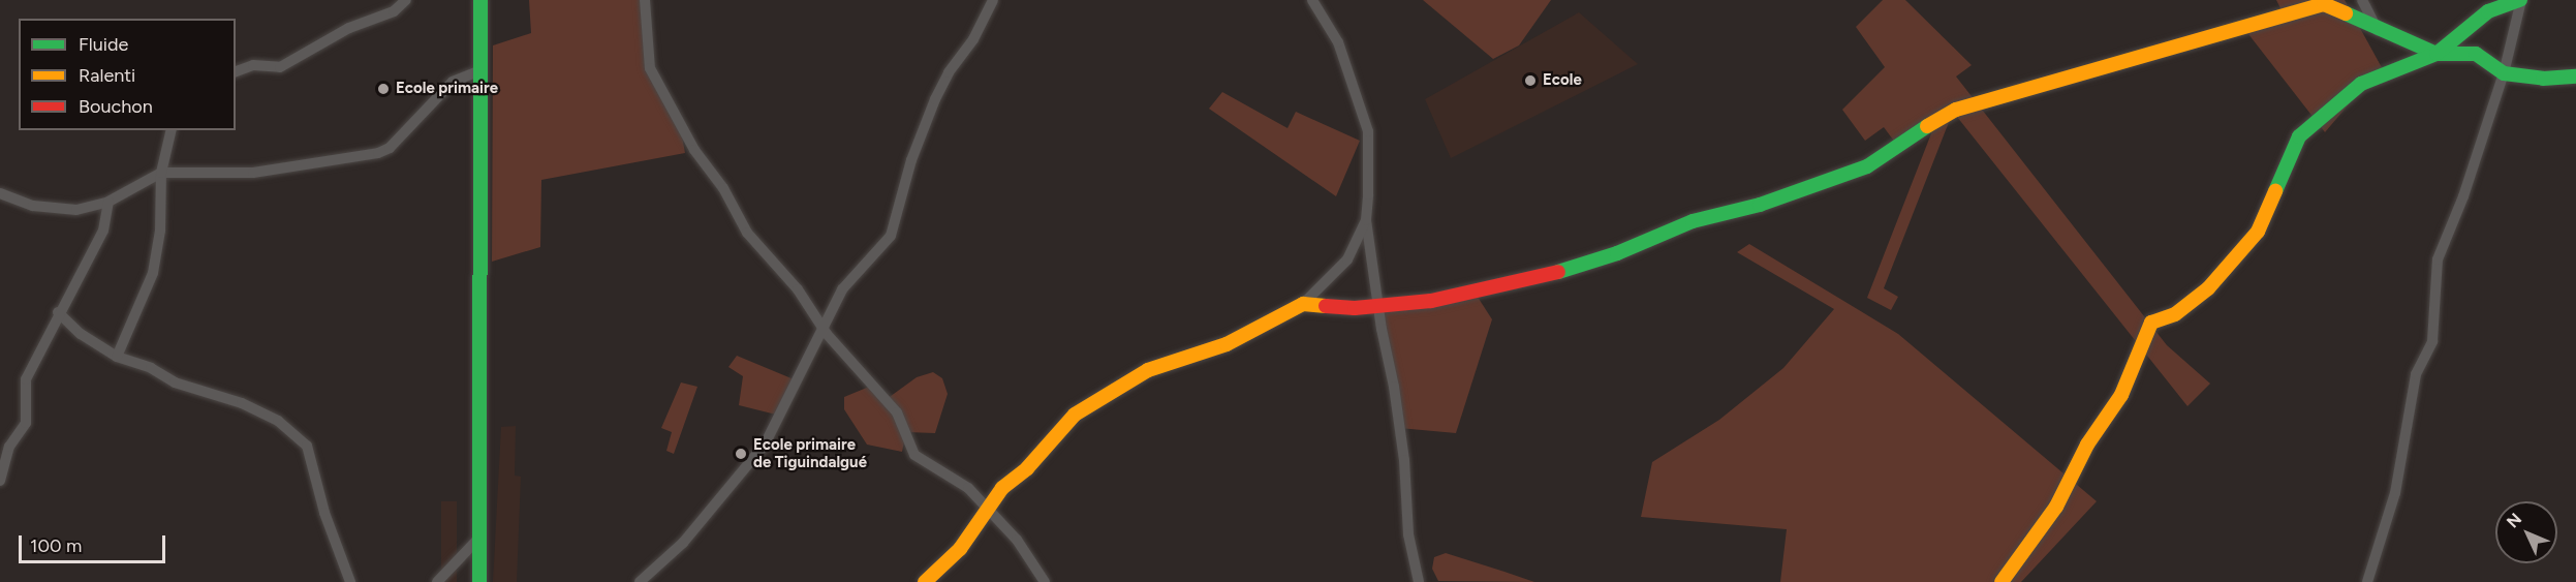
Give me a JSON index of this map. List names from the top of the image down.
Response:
{
  "places": ["Ecole", "Ecole primaire", "Ecole primaire de Tiguindalgué"],
  "legend": ["Fluide", "Ralenti", "Bouchon"],
  "scale_bar": "100 m",
  "north": "top left"
}
